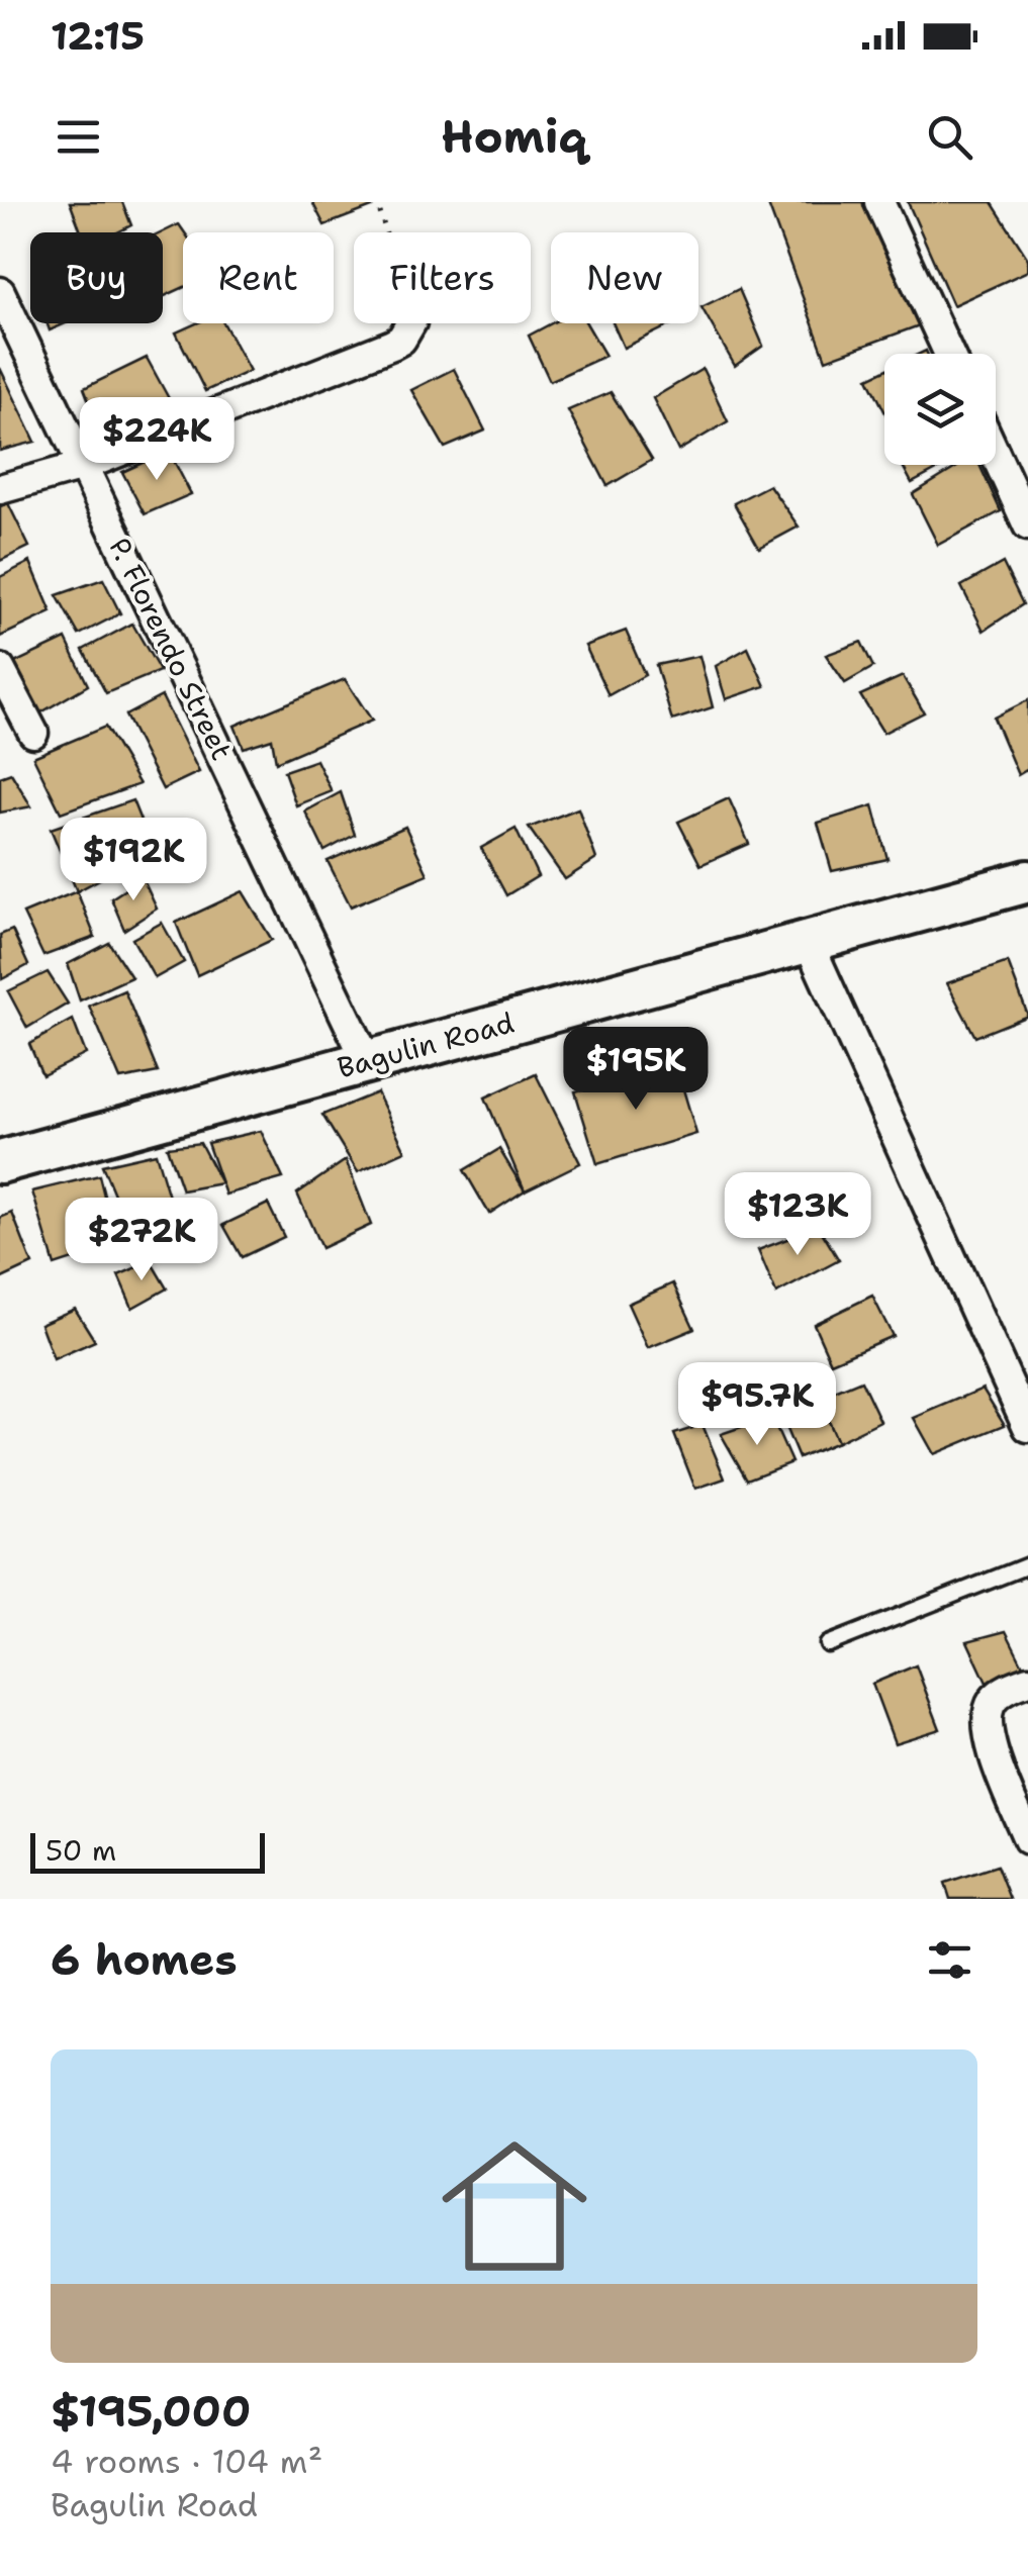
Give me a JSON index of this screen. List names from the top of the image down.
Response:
{
  "streets": {
    "main road": ["Bagulin Road"],
    "street": ["P. Florendo Street"]
  },
  "crossings": [
    ["P. Florendo Street", "Bagulin Road"]
  ],
  "scale_bar": "50 m",
  "page": {
    "status": "12:15",
    "header": "Homiq",
    "chip": [
      "Buy",
      "Rent",
      "Filters",
      "New"
    ],
    "price": [
      "$224K",
      "$192K",
      "$195K",
      "$123K",
      "$272K",
      "$95.7K"
    ],
    "scale": "50 m",
    "heading": "6 homes",
    "list": [
      {
        "name": "$195,000",
        "note": "4 rooms · 104 m² · Bagulin Road"
      }
    ]
  }
}
